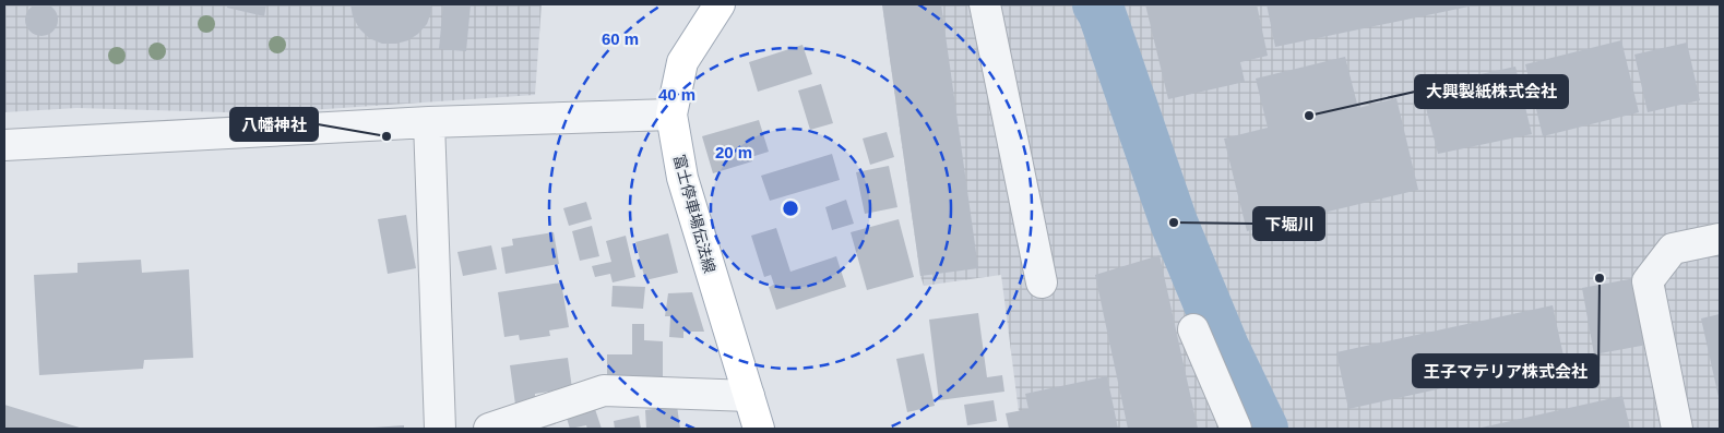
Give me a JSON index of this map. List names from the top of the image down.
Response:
{
  "streets": {
    "main road": ["富士停車場伝法線"]
  },
  "places": [
    "大興製紙株式会社",
    "八幡神社",
    "下堀川",
    "王子マテリア株式会社"
  ],
  "rings": ["60 m", "40 m", "20 m"]
}
